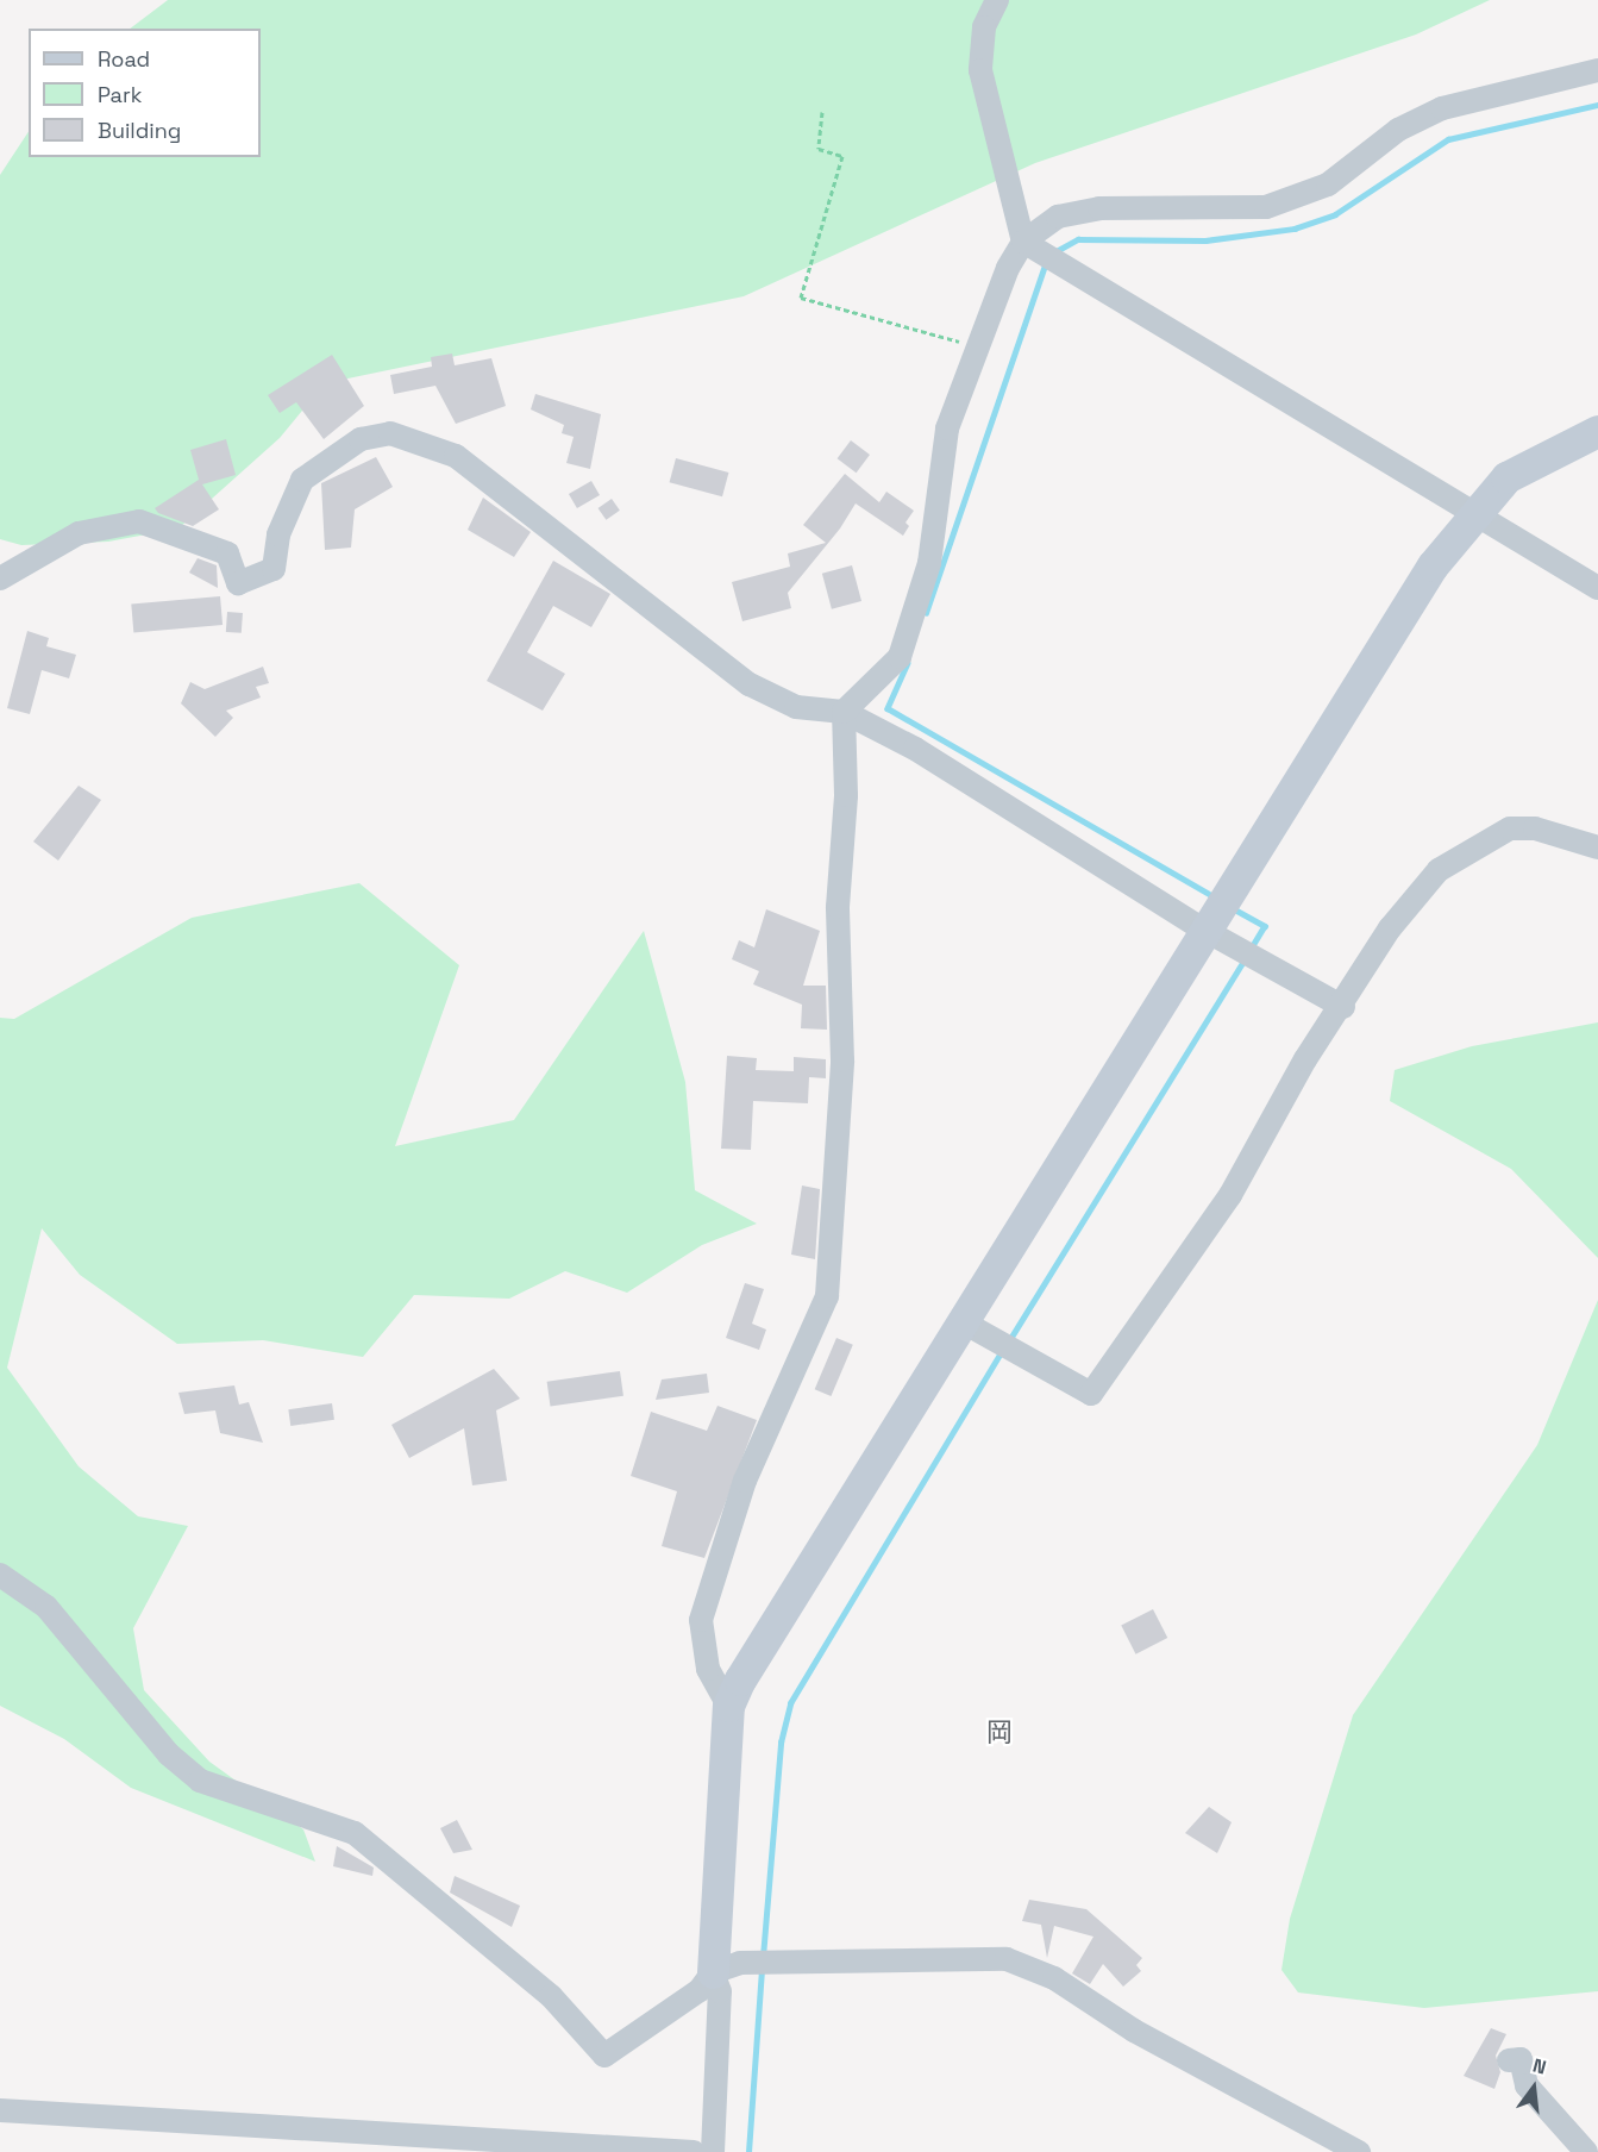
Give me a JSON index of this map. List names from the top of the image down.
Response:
{
  "districts": ["岡"],
  "legend": ["Road", "Park", "Building"],
  "north": "top"
}
